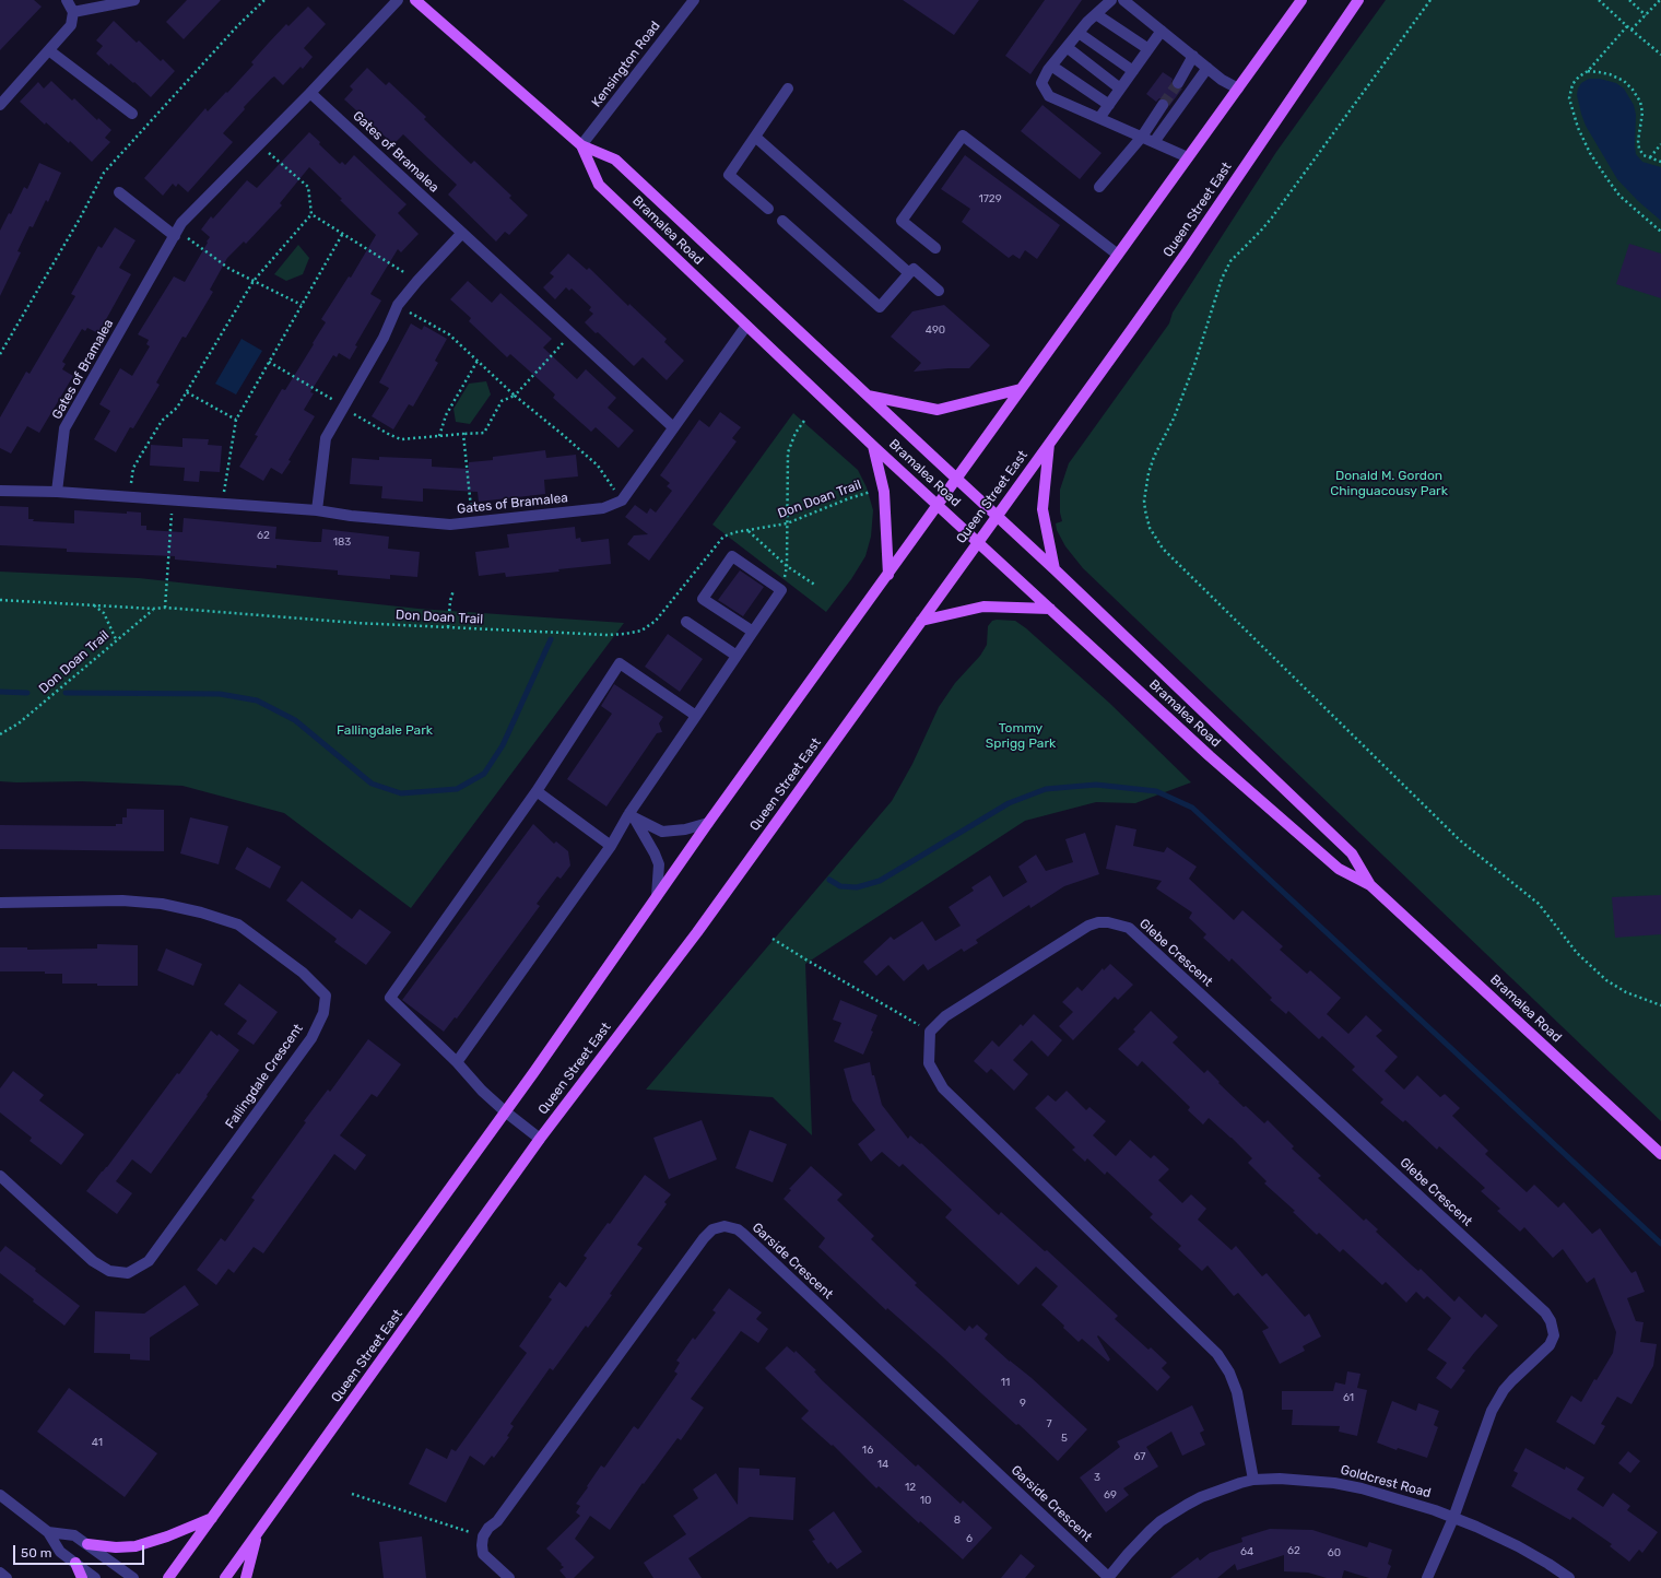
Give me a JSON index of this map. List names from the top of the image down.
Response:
{
  "streets": {
    "main road": ["Queen Street East", "Bramalea Road"],
    "street": [
      "Kensington Road",
      "Gates of Bramalea",
      "Glebe Crescent",
      "Fallingdale Crescent",
      "Garside Crescent",
      "Goldcrest Road"
    ],
    "path": ["Don Doan Trail"]
  },
  "crossings": [
    ["Kensington Road", "Bramalea Road"],
    ["Queen Street East", "Bramalea Road"],
    ["Glebe Crescent", "Goldcrest Road"],
    ["Garside Crescent", "Goldcrest Road"]
  ],
  "parks": ["Donald M. Gordon Chinguacousy Park", "Tommy Sprigg Park", "Fallingdale Park"],
  "house_numbers": [
    "1729",
    "490",
    "62",
    "183",
    "11",
    "61",
    "9",
    "7",
    "5",
    "41",
    "16",
    "67",
    "14",
    "3",
    "12",
    "69",
    "10",
    "8",
    "6",
    "62",
    "64",
    "60"
  ],
  "scale_bar": "50 m"
}
